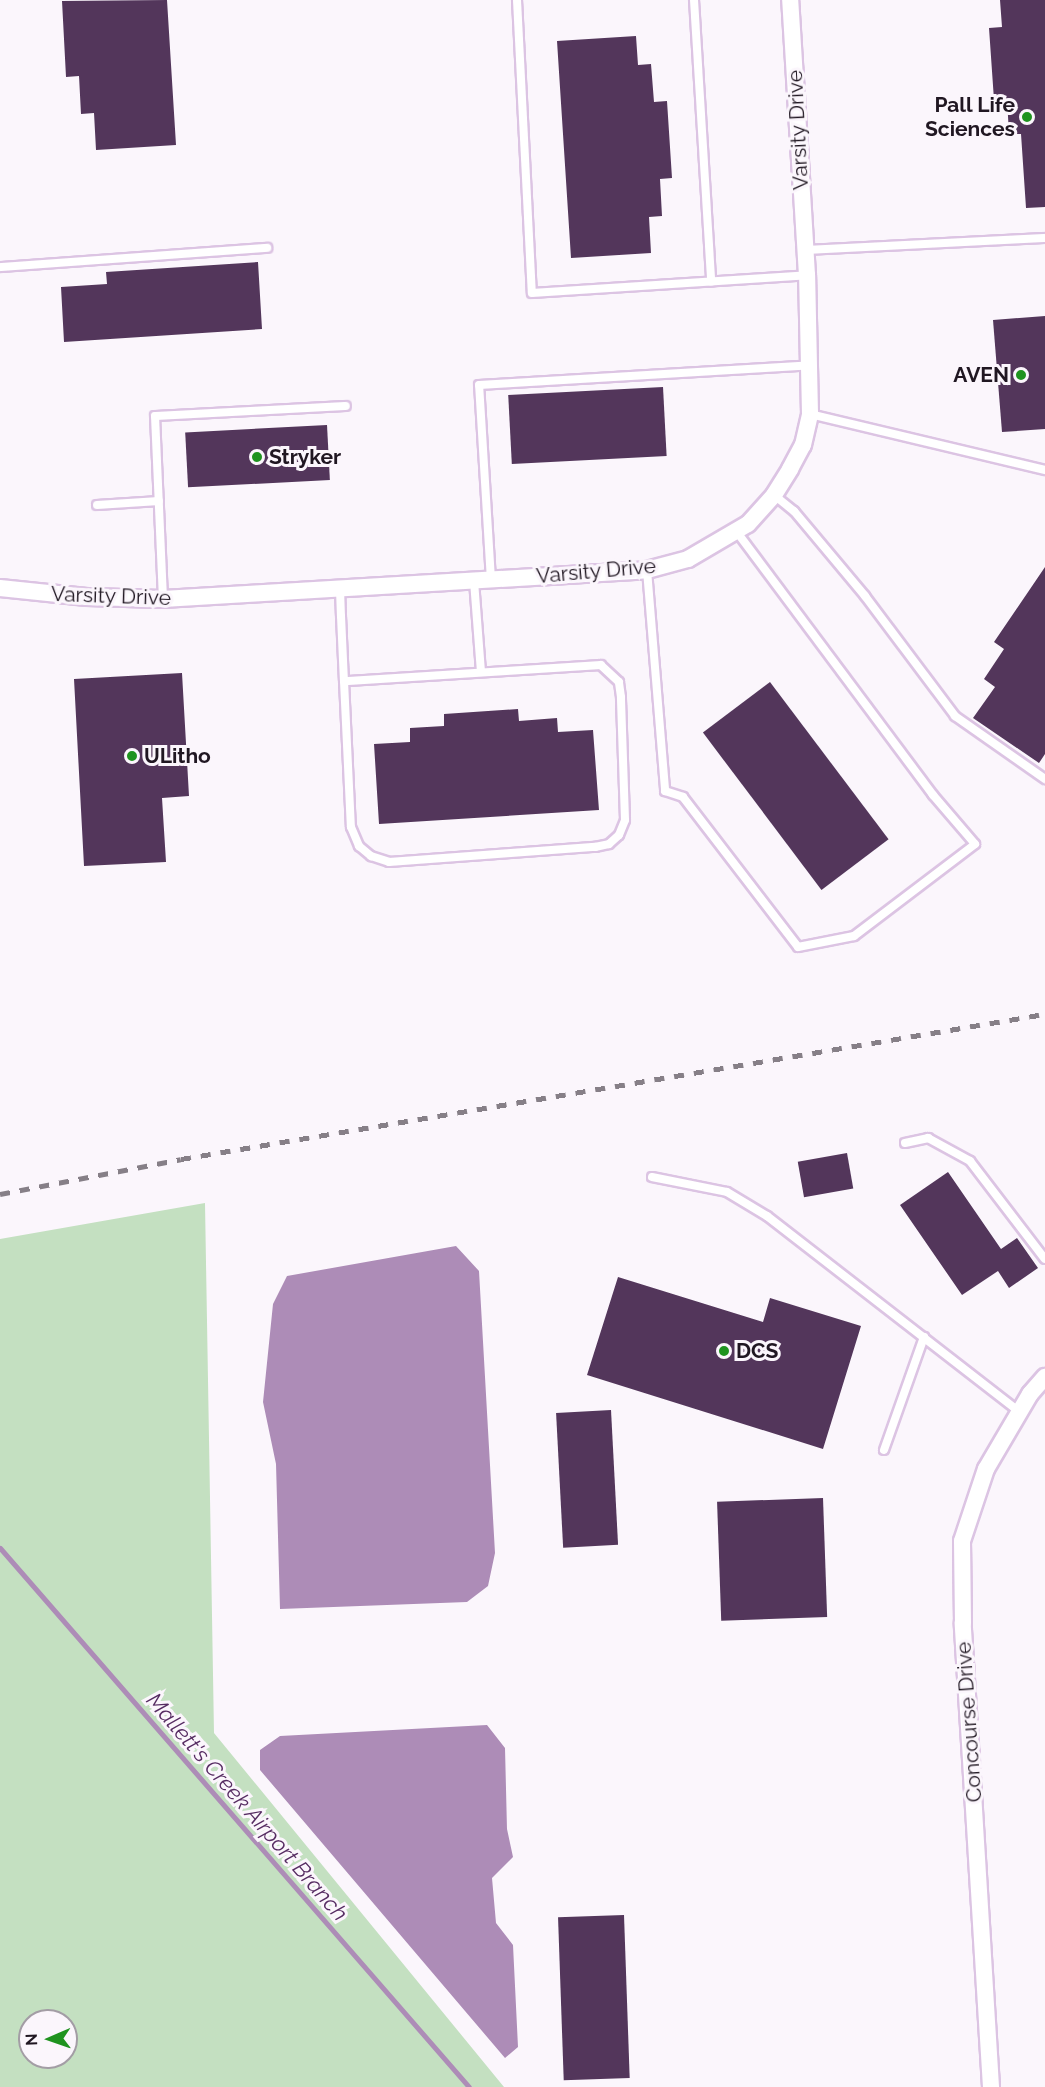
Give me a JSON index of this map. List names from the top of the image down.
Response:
{
  "streets": {
    "street": ["Varsity Drive", "Concourse Drive"]
  },
  "water": ["Mallett's Creek Airport Branch"],
  "places": [
    "Pall Life Sciences",
    "AVEN",
    "Stryker",
    "ULitho",
    "DCS"
  ],
  "north": "left"
}
